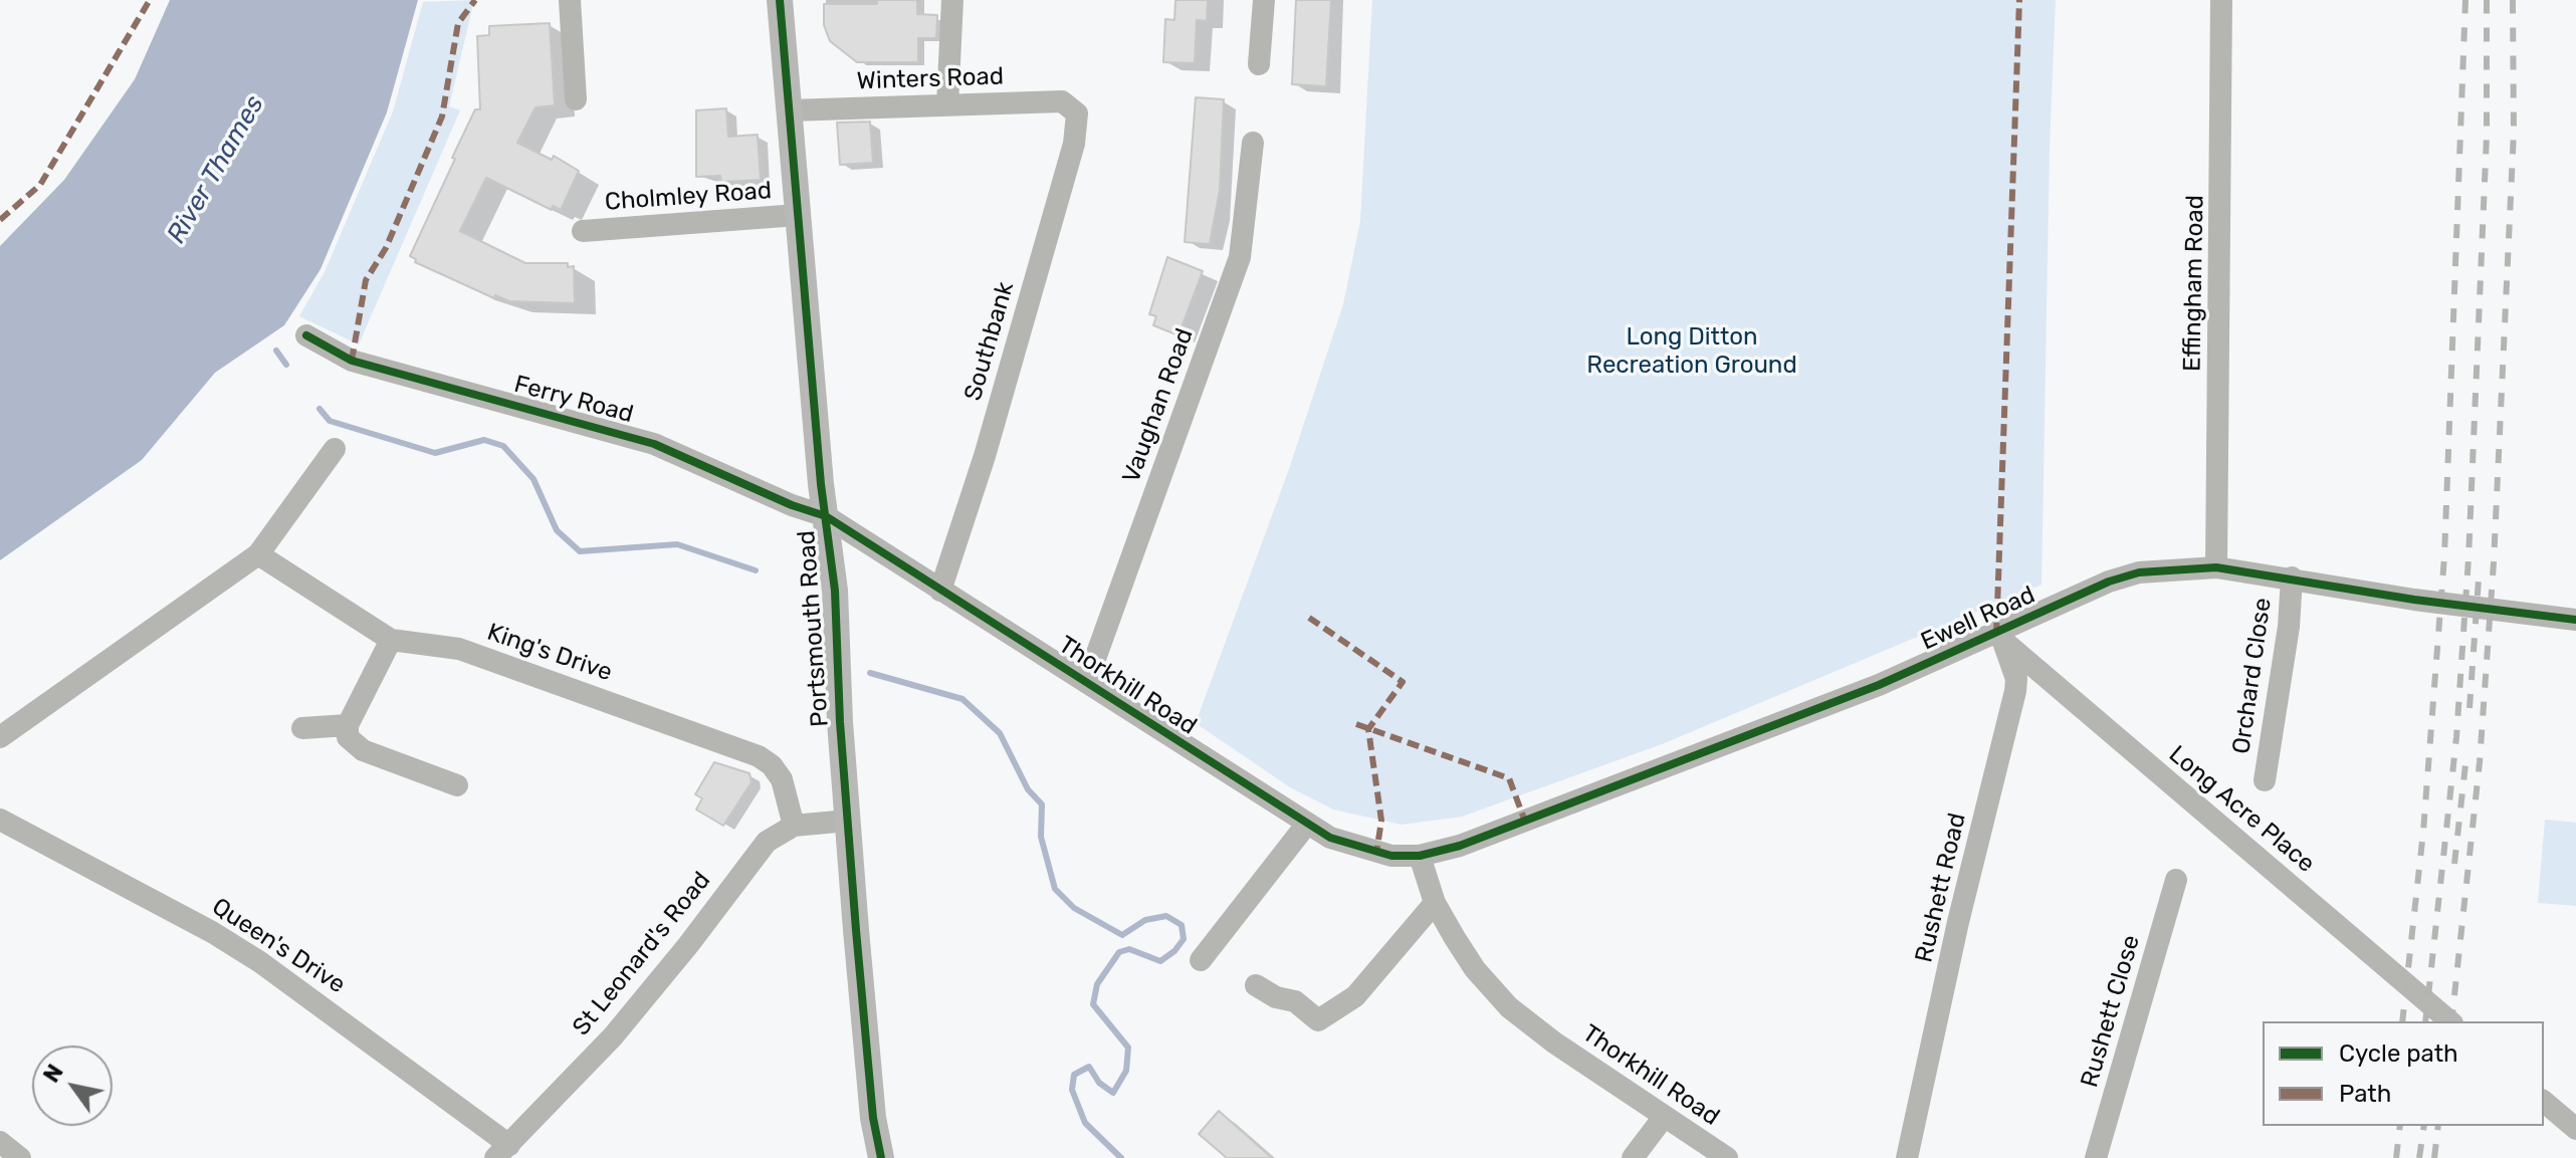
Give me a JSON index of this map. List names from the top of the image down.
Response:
{
  "streets": {
    "main road": ["Portsmouth Road"],
    "street": [
      "Winters Road",
      "Cholmley Road",
      "Effingham Road",
      "Southbank",
      "Ferry Road",
      "Vaughan Road",
      "Ewell Road",
      "King's Drive",
      "Orchard Close",
      "Thorkhill Road",
      "Long Acre Place",
      "Rushett Road",
      "Queen's Drive",
      "St Leonard's Road",
      "Rushett Close"
    ]
  },
  "crossings": [
    ["Winters Road", "Southbank"],
    ["Winters Road", "Portsmouth Road"],
    ["Cholmley Road", "Portsmouth Road"],
    ["Effingham Road", "Ewell Road"],
    ["Southbank", "Thorkhill Road"],
    ["Ferry Road", "Portsmouth Road"],
    ["Ferry Road", "Thorkhill Road"],
    ["Vaughan Road", "Thorkhill Road"],
    ["Ewell Road", "Orchard Close"],
    ["Ewell Road", "Thorkhill Road"],
    ["Ewell Road", "Long Acre Place"],
    ["Ewell Road", "Rushett Road"],
    ["Portsmouth Road", "Thorkhill Road"],
    ["King's Drive", "St Leonard's Road"],
    ["Long Acre Place", "Rushett Road"],
    ["Queen's Drive", "St Leonard's Road"]
  ],
  "water": ["River Thames"],
  "parks": ["Long Ditton Recreation Ground"],
  "legend": ["Cycle path", "Path"],
  "north": "top left"
}
